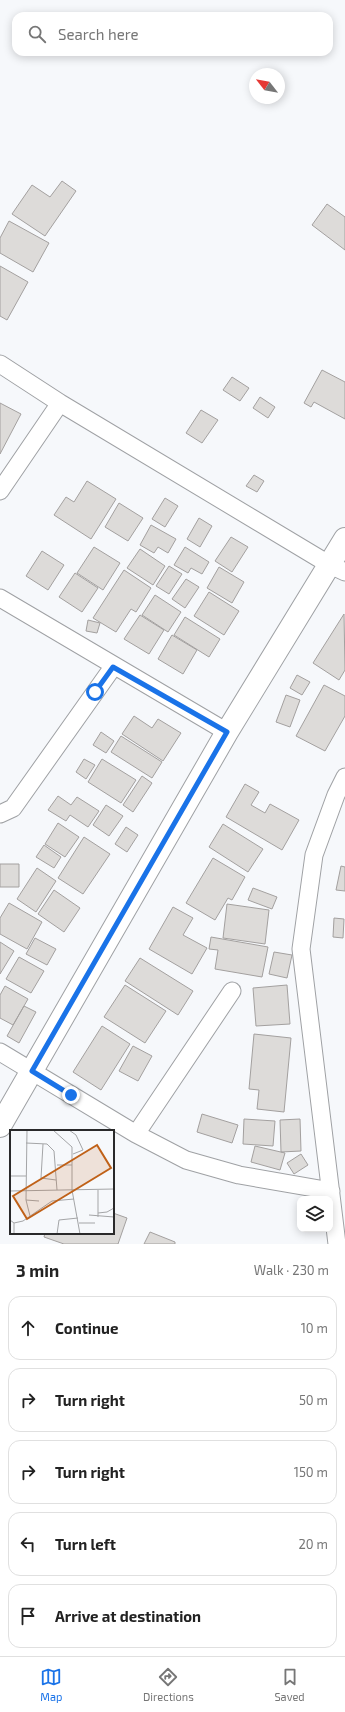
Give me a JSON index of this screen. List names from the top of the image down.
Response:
{
  "north": "top left",
  "page": {
    "search": "Search here",
    "heading": ["3 min", "Walk · 230 m"],
    "list": [
      ["Continue", "10 m"],
      ["Turn right", "50 m"],
      ["Turn right", "150 m"],
      ["Turn left", "20 m"],
      "Arrive at destination"
    ],
    "nav": ["Map", "Directions", "Saved"]
  }
}
